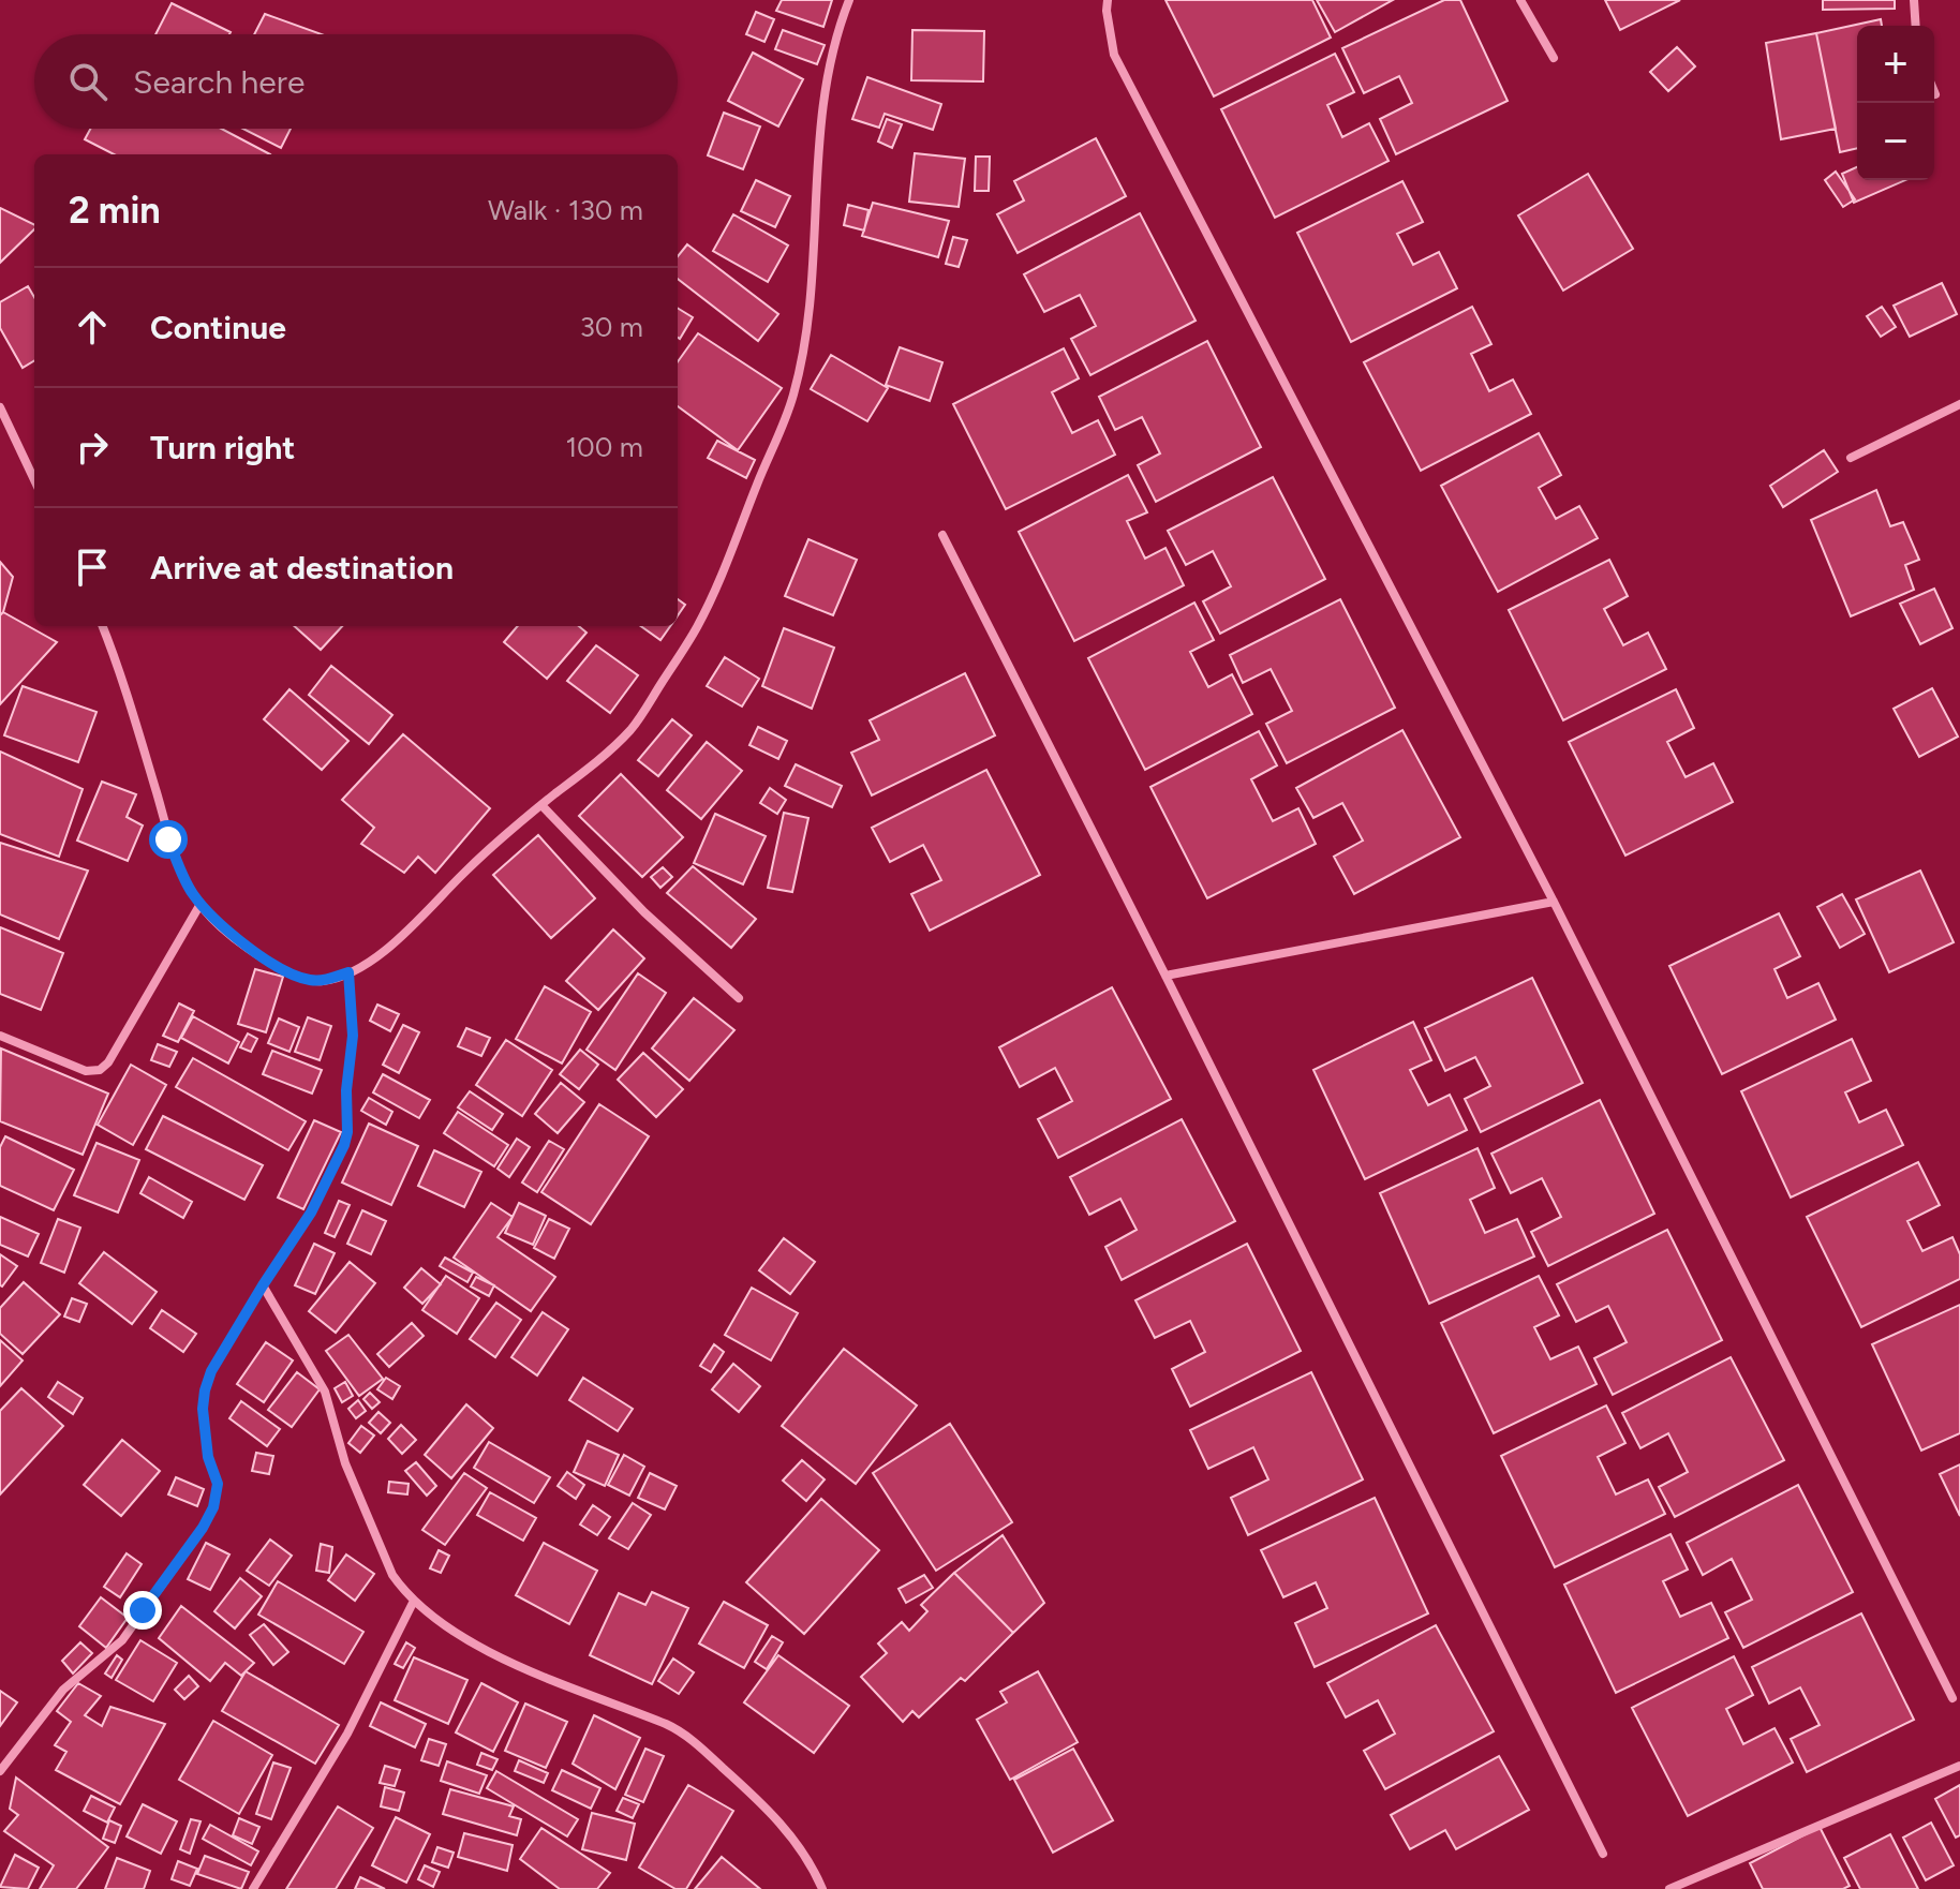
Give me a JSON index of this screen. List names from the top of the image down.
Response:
{
  "page": {
    "map_buttons": ["+", "−"],
    "search": "Search here",
    "heading": ["2 min", "Walk · 130 m"],
    "list": [
      ["Continue", "30 m"],
      ["Turn right", "100 m"],
      "Arrive at destination"
    ]
  }
}
